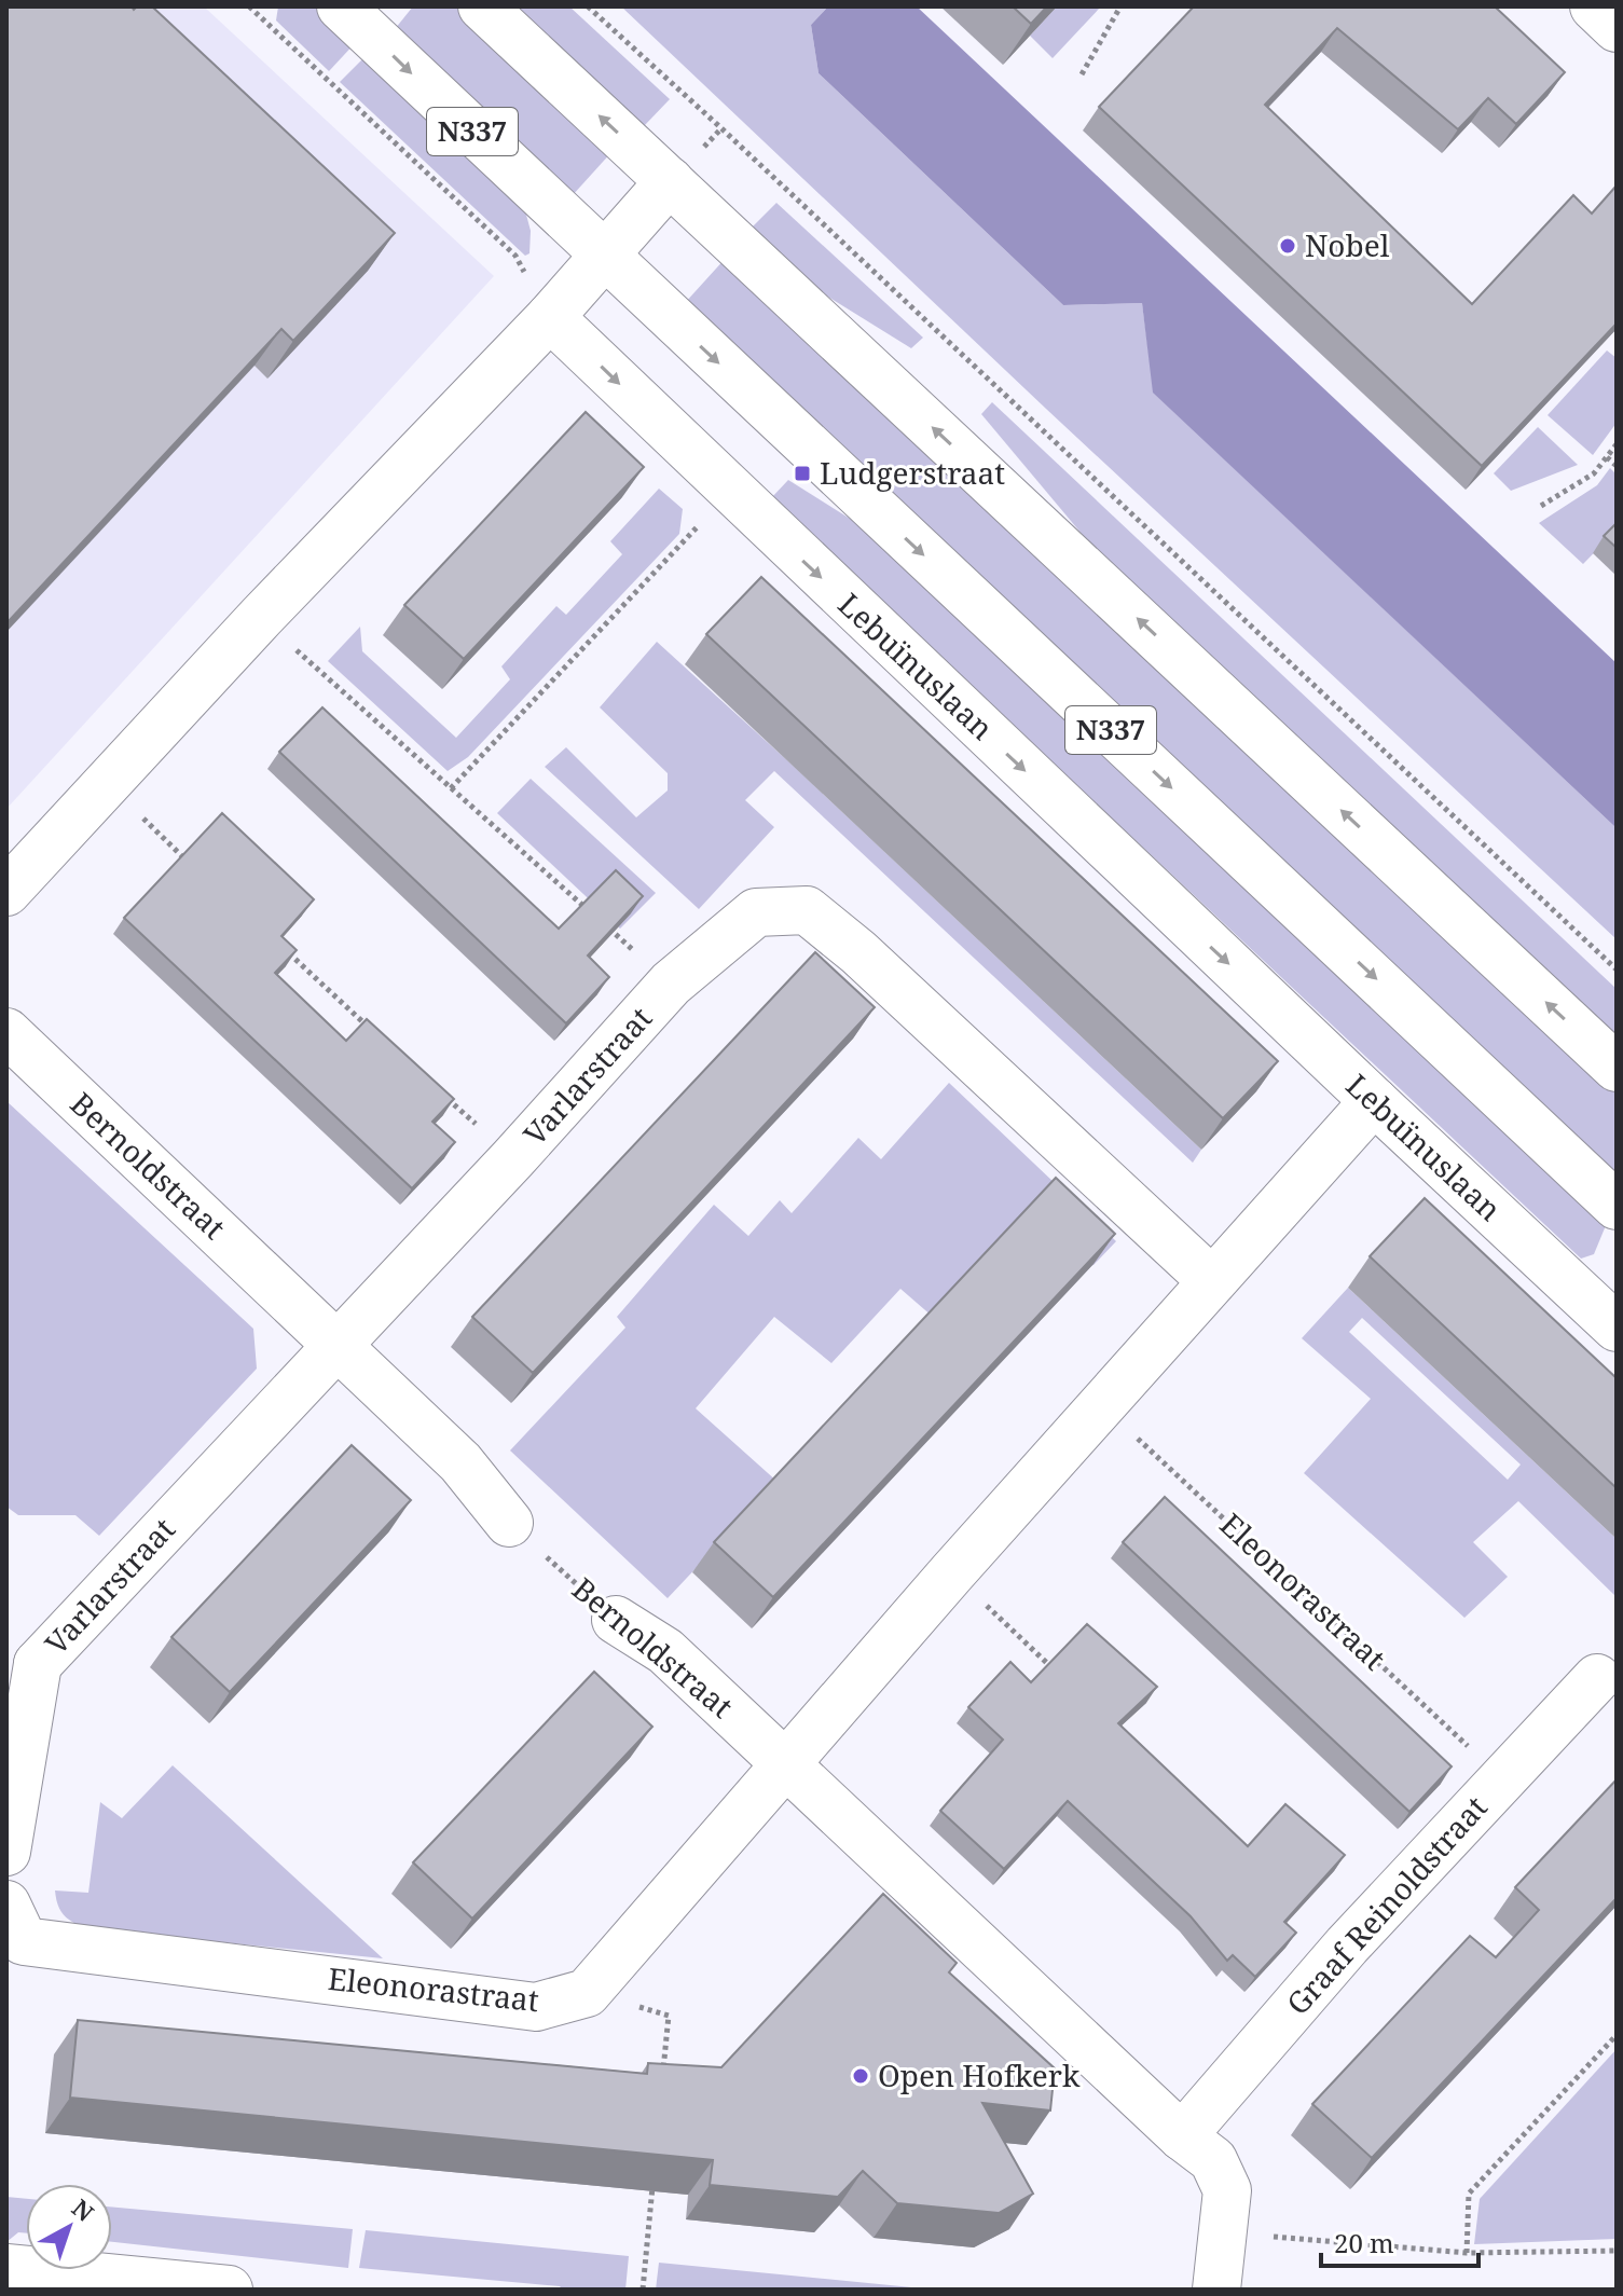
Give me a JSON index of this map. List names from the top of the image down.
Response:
{
  "streets": {
    "street": [
      "N337",
      "Lebuïnuslaan",
      "Varlarstraat",
      "Bernoldstraat",
      "Eleonorastraat",
      "Graaf Reinoldstraat"
    ]
  },
  "crossings": [
    ["Varlarstraat", "Bernoldstraat"],
    ["Bernoldstraat", "Graaf Reinoldstraat"],
    ["Eleonorastraat", "Graaf Reinoldstraat"]
  ],
  "places": {
    "other": ["Nobel", "Open Hofkerk"],
    "transit": ["Ludgerstraat"]
  },
  "scale_bar": "20 m",
  "north": "top right"
}
